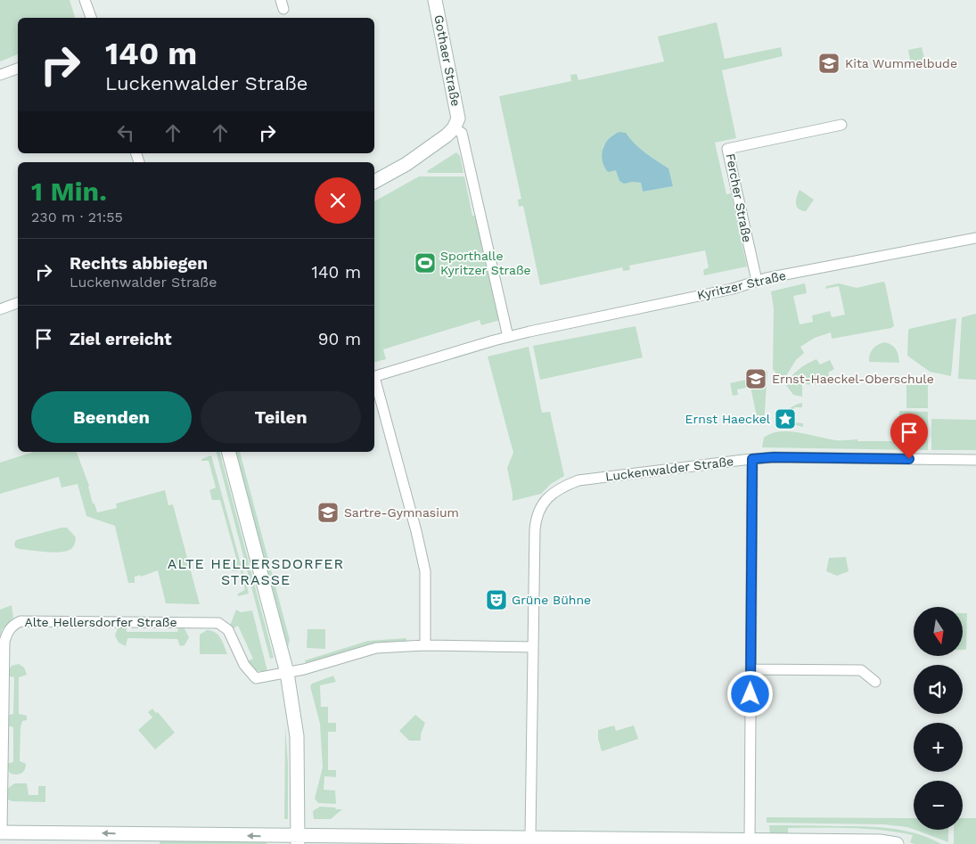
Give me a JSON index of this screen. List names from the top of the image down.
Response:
{
  "streets": {
    "street": [
      "Gothaer Straße",
      "Fercher Straße",
      "Kyritzer Straße",
      "Luckenwalder Straße",
      "Alte Hellersdorfer Straße"
    ]
  },
  "crossings": [
    ["Fercher Straße", "Kyritzer Straße"]
  ],
  "districts": ["ALTE HELLERSDORFER STRASSE"],
  "places": {
    "school or university": ["Kita Wummelbude", "Ernst-Haeckel-Oberschule", "Sartre-Gymnasium"],
    "sports": ["Sporthalle Kyritzer Straße"],
    "place": ["Ernst Haeckel"],
    "theatre": ["Grüne Bühne"]
  },
  "north": "bottom",
  "page": {
    "turn": ["140 m", "Luckenwalder Straße"],
    "heading": ["1 Min.", "230 m · 21:55"],
    "list": [
      {
        "name": "Rechts abbiegen",
        "note": "Luckenwalder Straße",
        "value": "140 m"
      },
      {
        "name": "Ziel erreicht",
        "value": "90 m"
      }
    ],
    "buttons": ["Beenden", "Teilen"],
    "map_buttons": ["+", "−"]
  }
}
